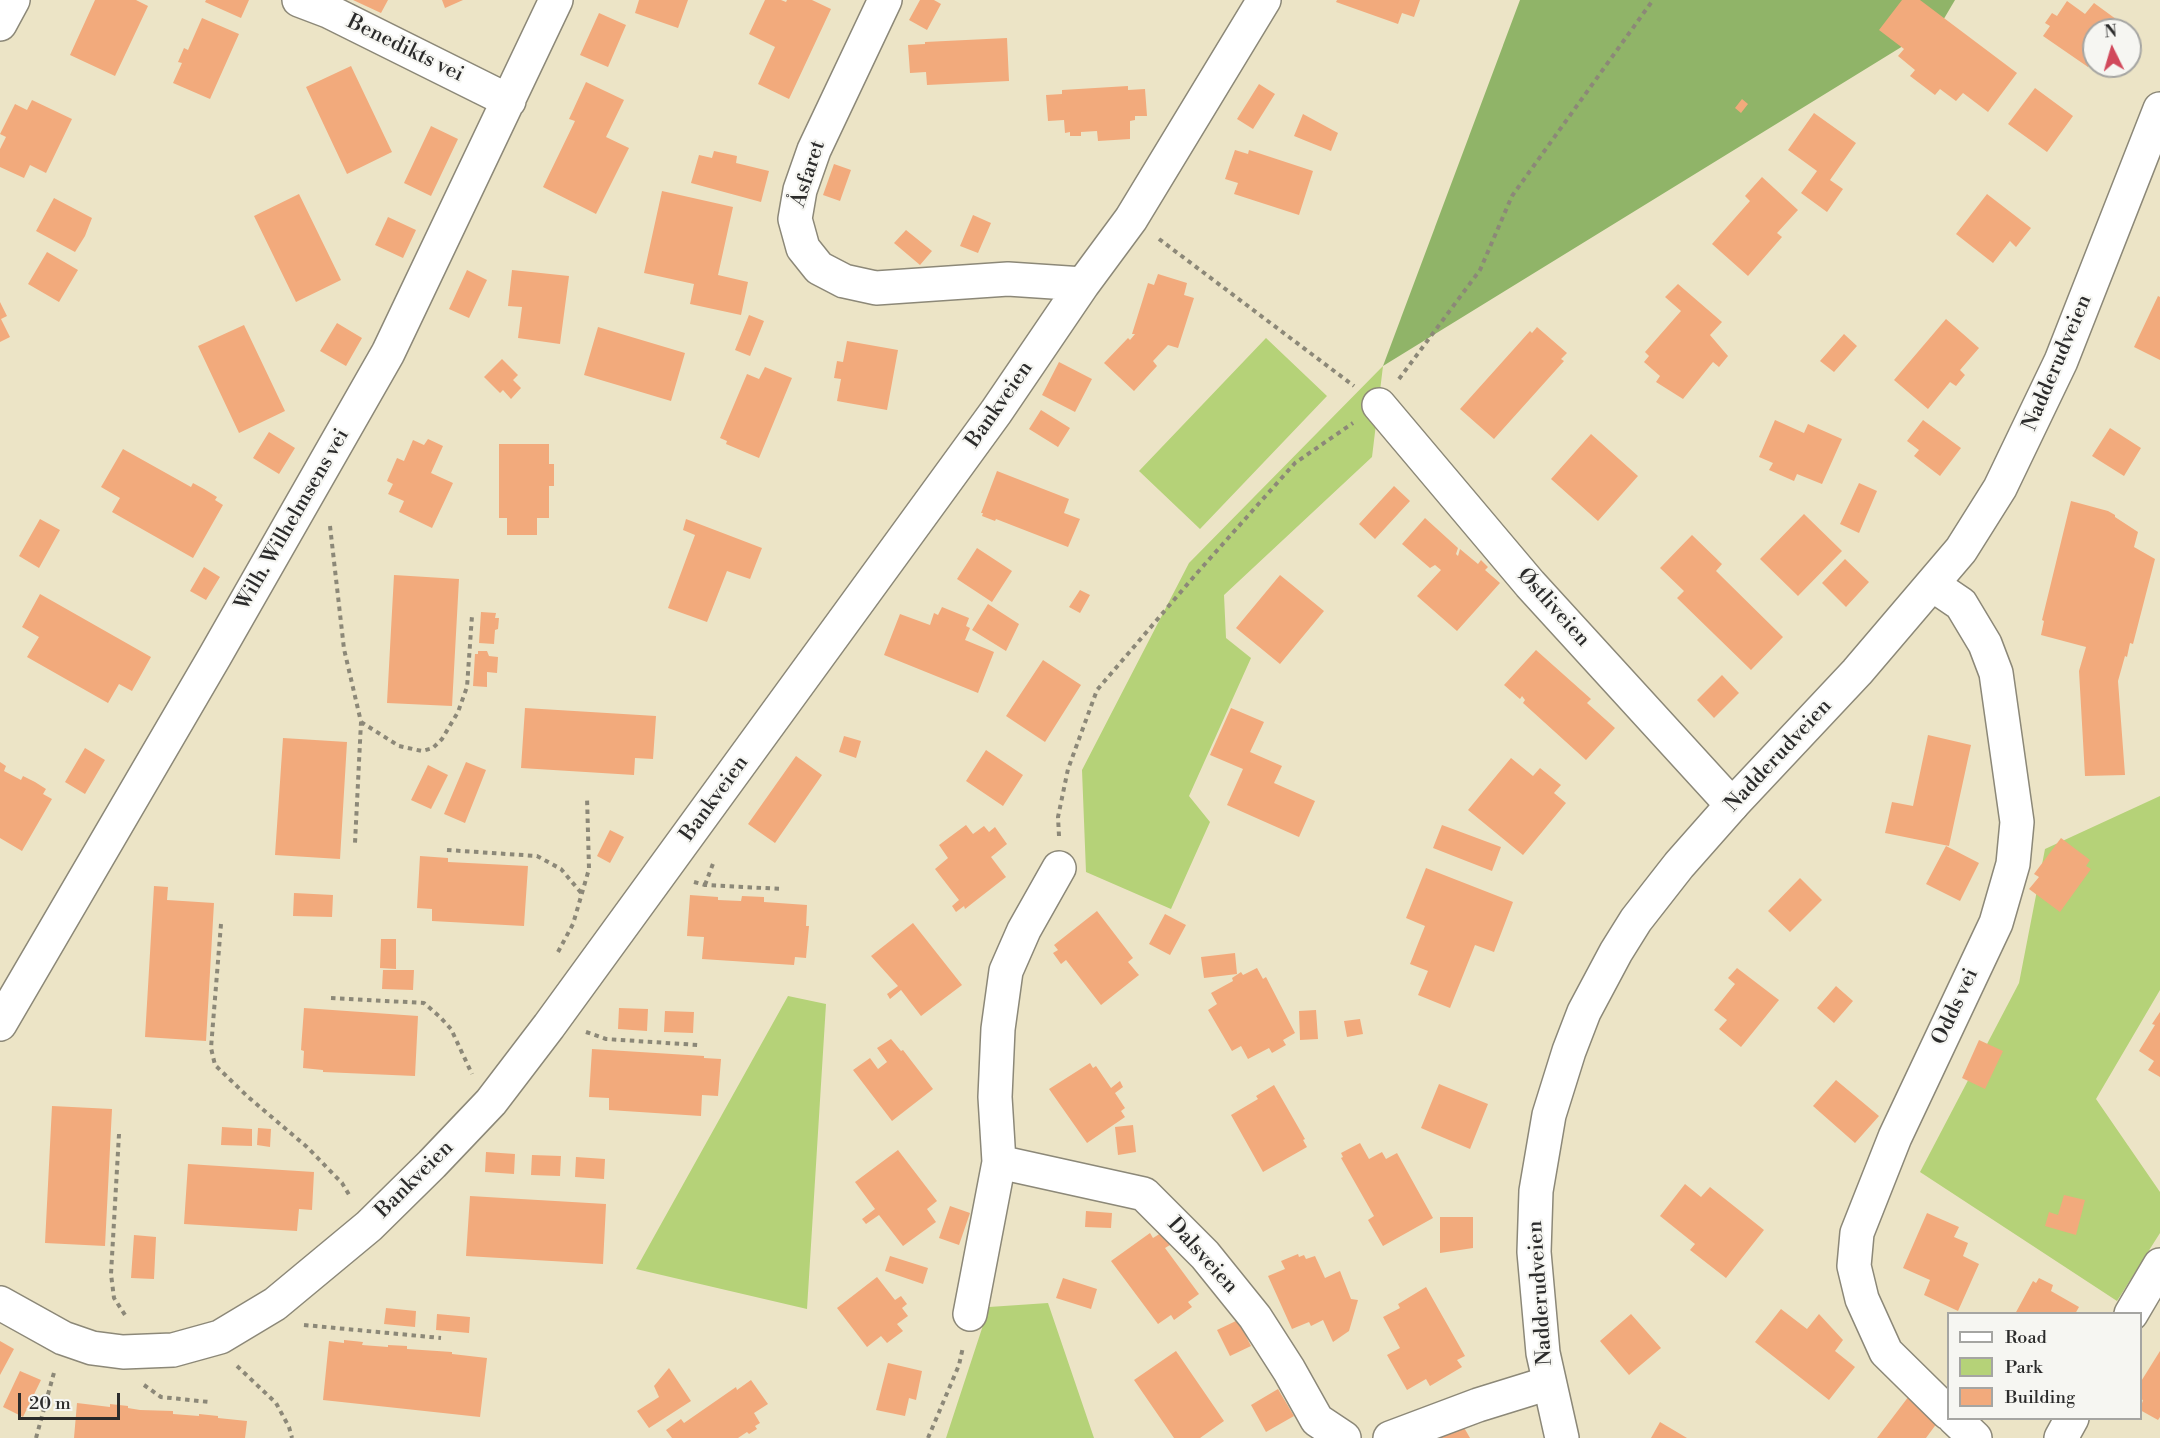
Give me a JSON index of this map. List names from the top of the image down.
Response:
{
  "streets": {
    "street": [
      "Benedikts vei",
      "Åsfaret",
      "Nadderudveien",
      "Bankveien",
      "Wilh. Wilhelmsens vei",
      "Østliveien",
      "Odds vei",
      "Dalsveien"
    ]
  },
  "crossings": [
    ["Benedikts vei", "Wilh. Wilhelmsens vei"],
    ["Åsfaret", "Bankveien"],
    ["Nadderudveien", "Østliveien"],
    ["Nadderudveien", "Odds vei"]
  ],
  "legend": ["Road", "Park", "Building"],
  "scale_bar": "20 m",
  "north": "top"
}
